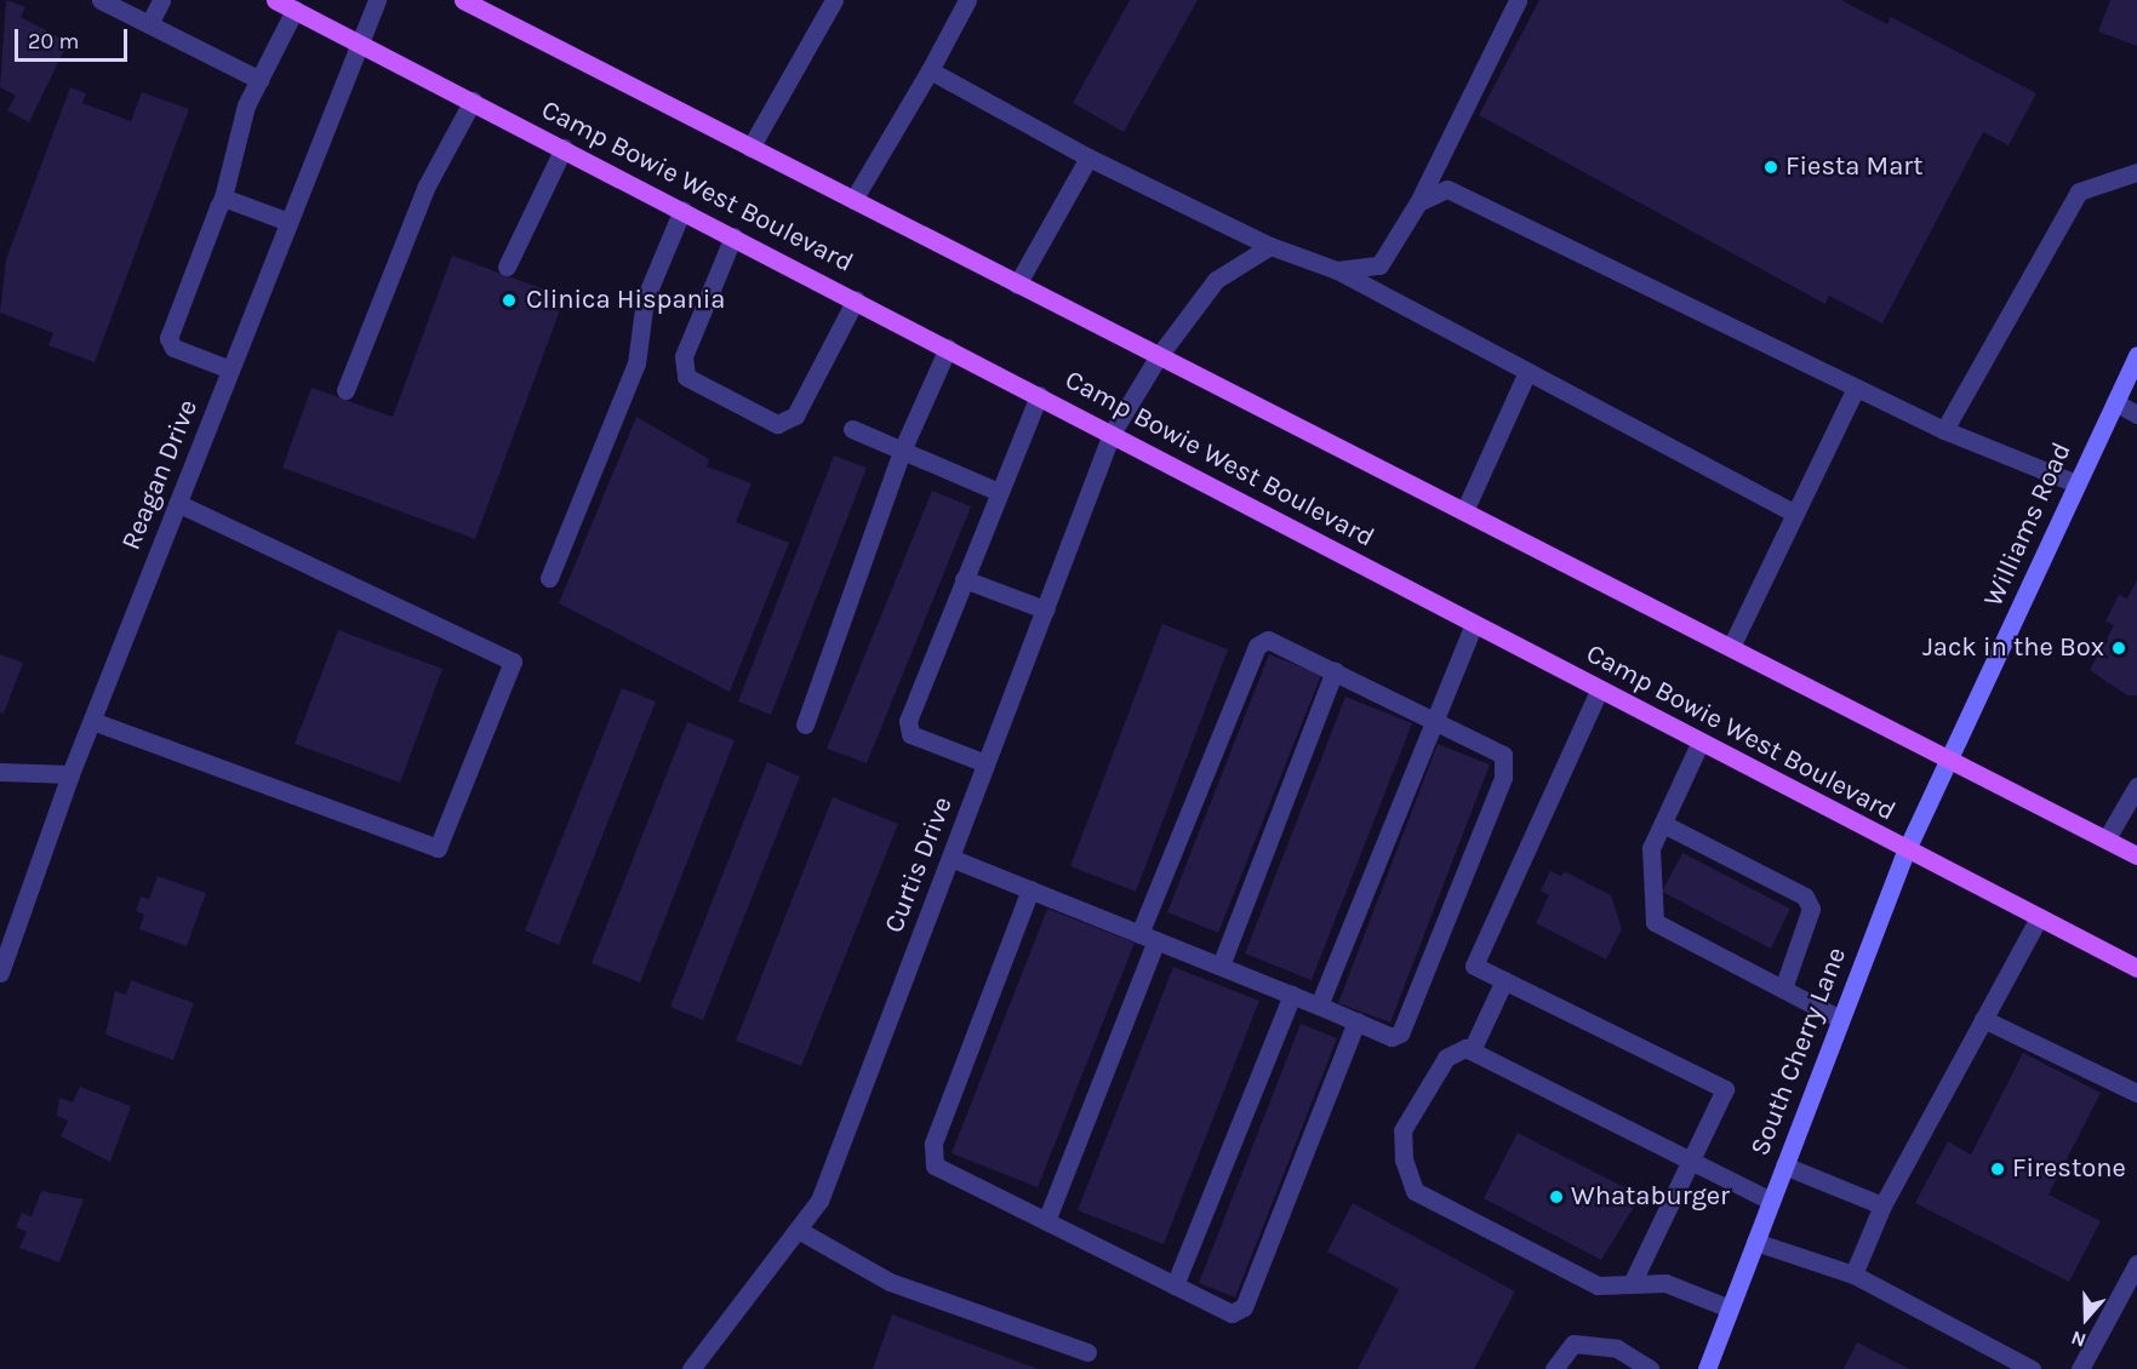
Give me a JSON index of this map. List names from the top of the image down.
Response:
{
  "streets": {
    "main road": ["Camp Bowie West Boulevard"],
    "street": [
      "Reagan Drive",
      "Williams Road",
      "Curtis Drive",
      "South Cherry Lane"
    ]
  },
  "crossings": [
    ["Camp Bowie West Boulevard", "Reagan Drive"],
    ["Camp Bowie West Boulevard", "Curtis Drive"],
    ["Camp Bowie West Boulevard", "South Cherry Lane"],
    ["Williams Road", "South Cherry Lane"]
  ],
  "places": [
    "Fiesta Mart",
    "Clinica Hispania",
    "Jack in the Box",
    "Firestone",
    "Whataburger"
  ],
  "scale_bar": "20 m",
  "north": "bottom"
}
